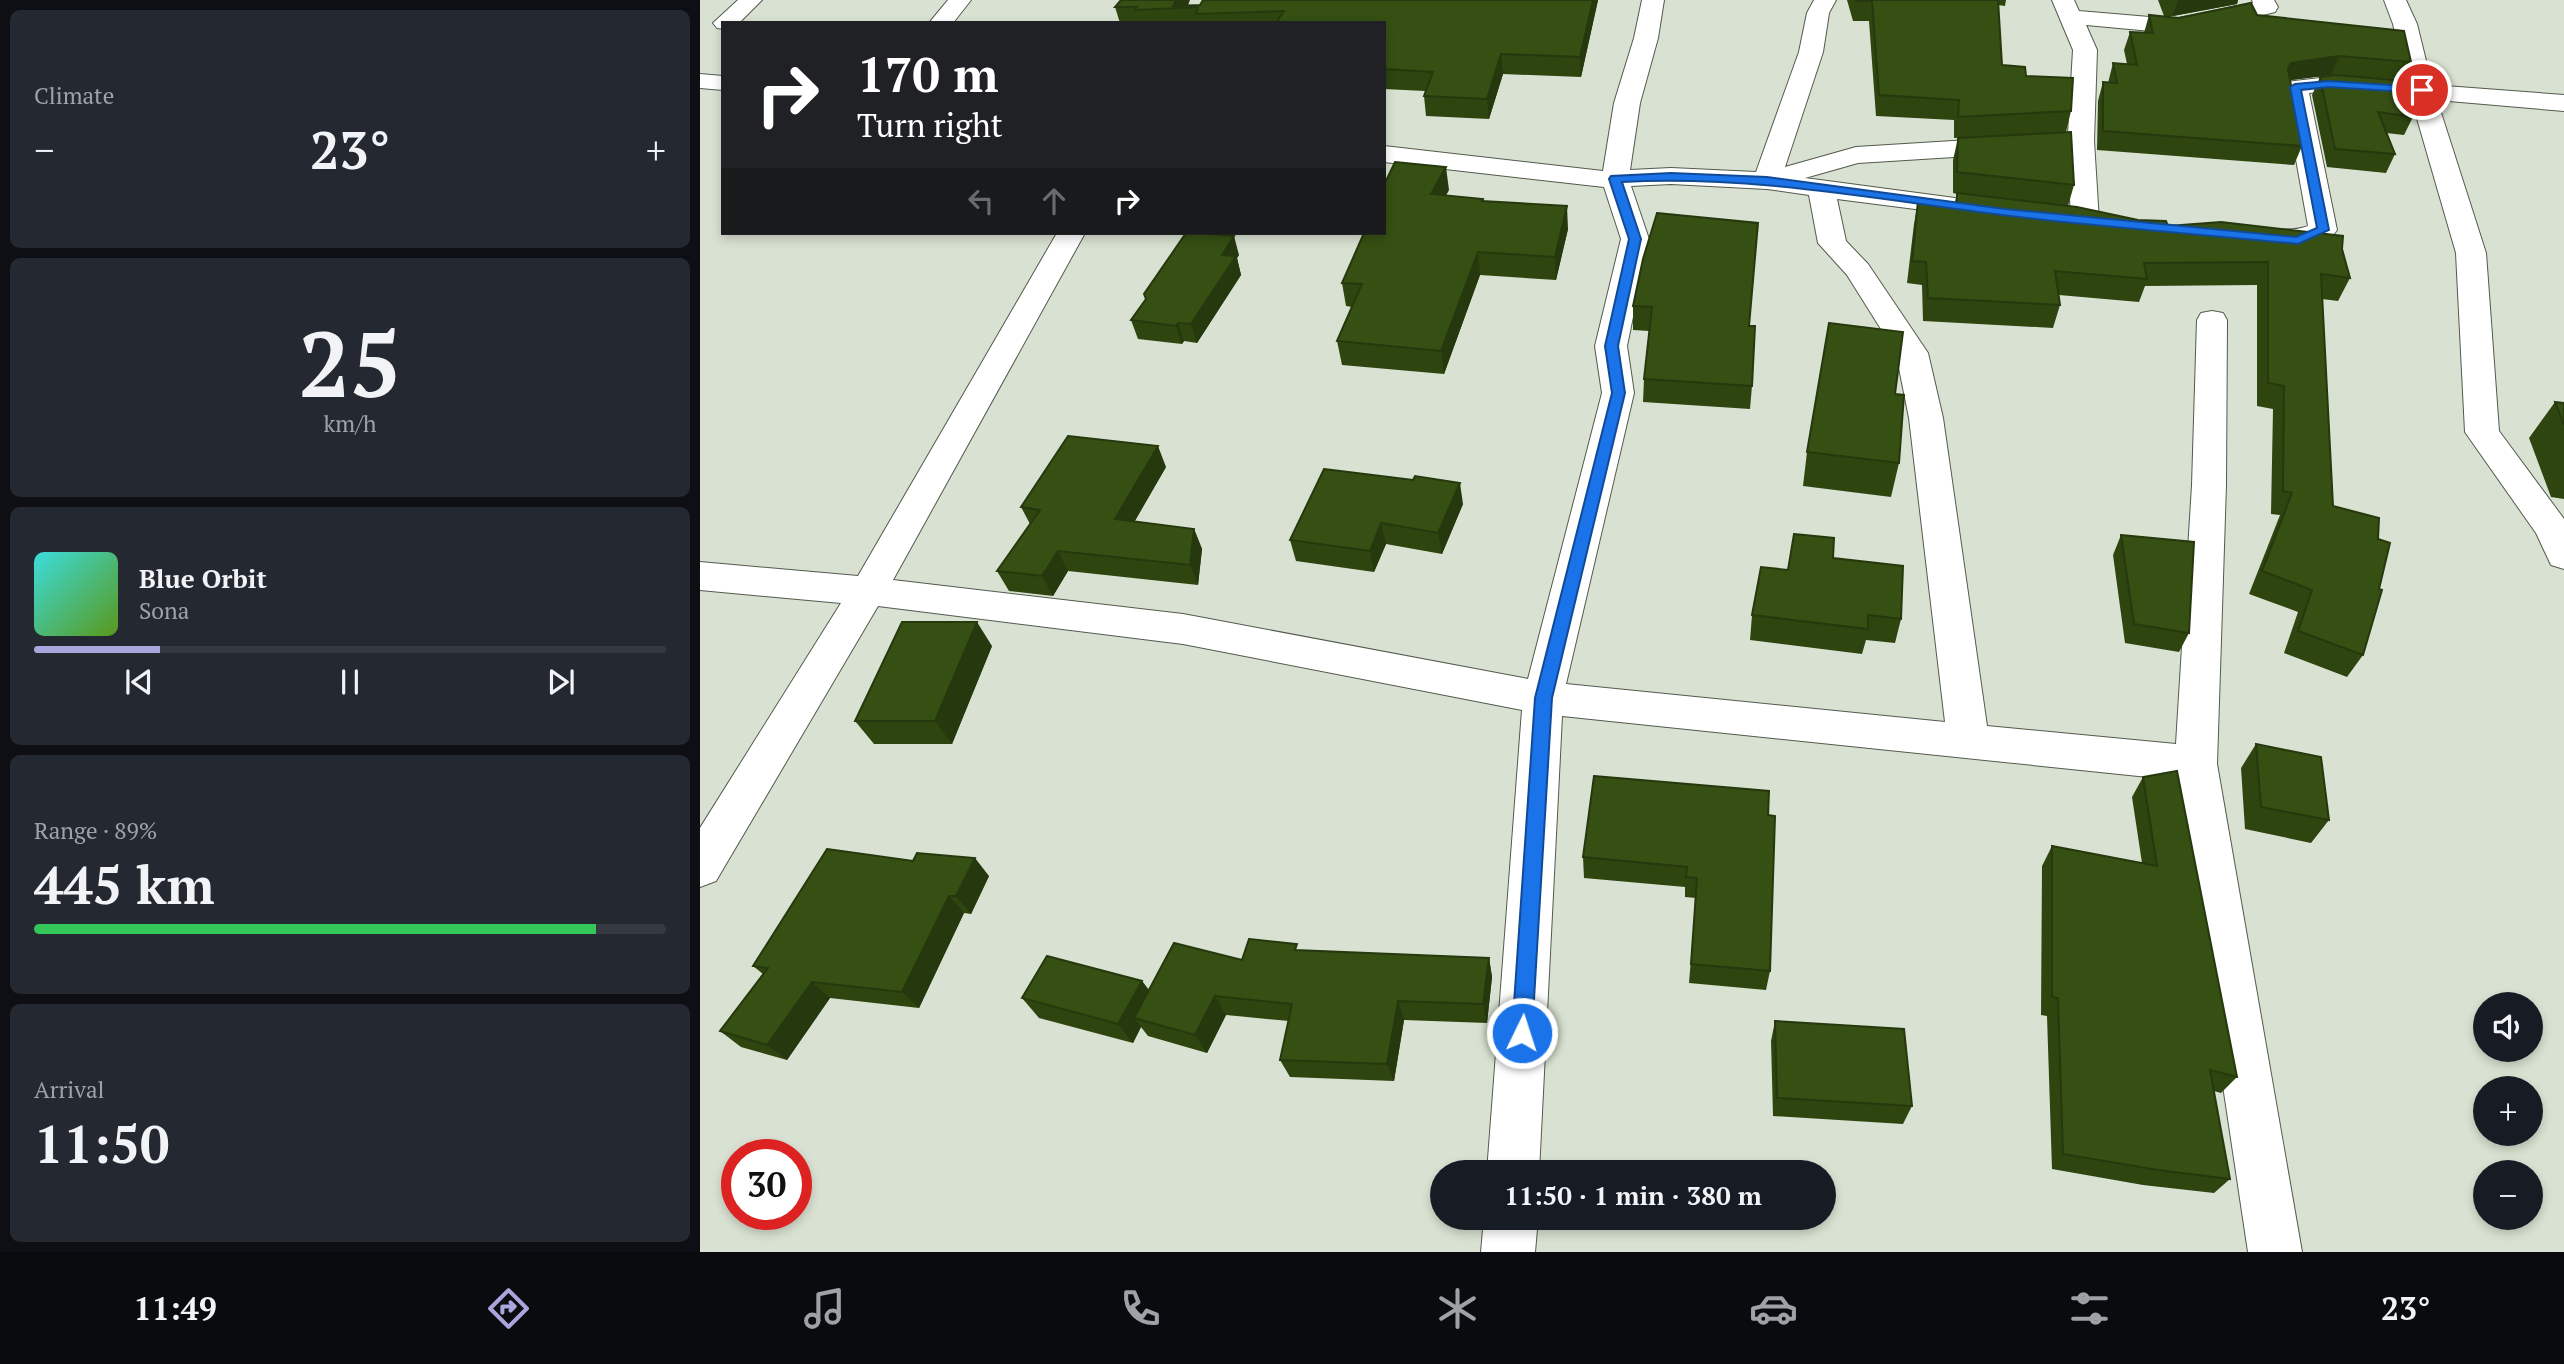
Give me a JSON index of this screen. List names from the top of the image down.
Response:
{
  "page": {
    "tile": [
      "Climate",
      ["25", "km/h"],
      ["Range · 89%", "445 km"],
      ["Arrival", "11:50"]
    ],
    "turn": ["170 m", "Turn right"],
    "heat": ["−", "23°", "+"],
    "song": ["Blue Orbit", "Sona"],
    "map_buttons": ["+", "−"],
    "limit": "30",
    "trip": "11:50 · 1 min · 380 m",
    "tabs": ["11:49", "23°"]
  }
}
